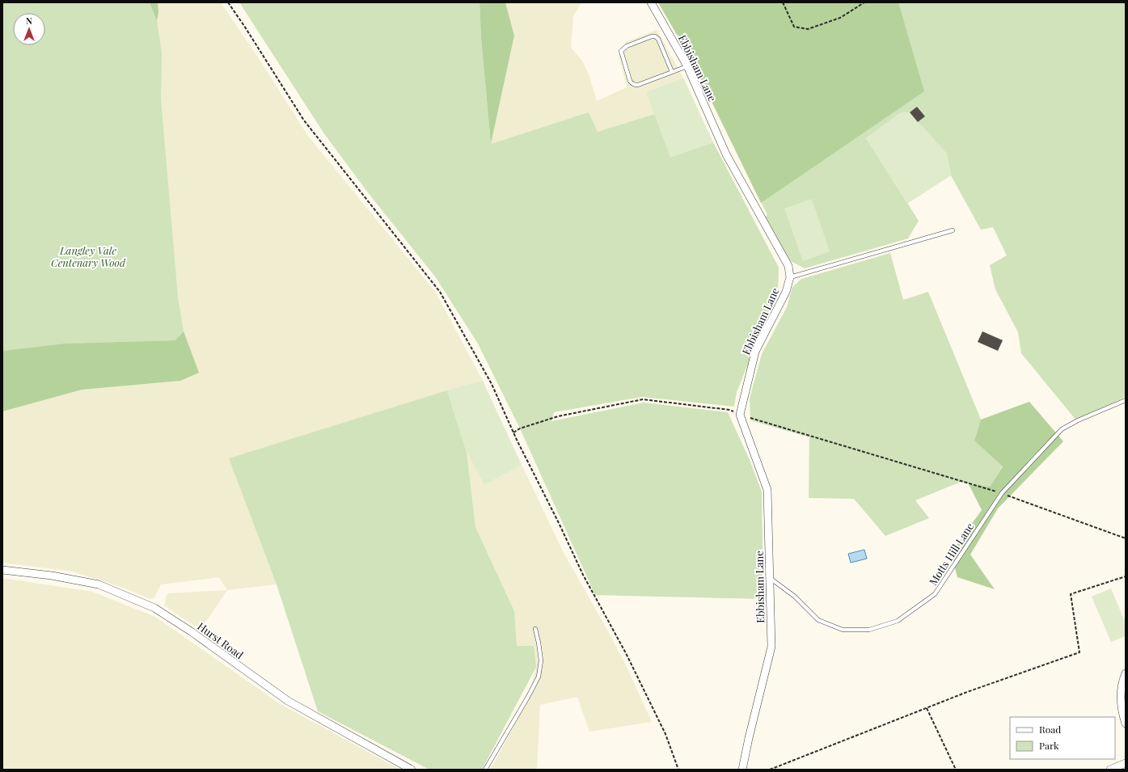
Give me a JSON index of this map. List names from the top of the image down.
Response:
{
  "streets": {
    "street": ["Ebbisham Lane", "Hurst Road"],
    "lane": ["Motts Hill Lane"]
  },
  "crossings": [
    ["Ebbisham Lane", "Motts Hill Lane"]
  ],
  "parks": ["Langley Vale Centenary Wood"],
  "legend": ["Road", "Park"],
  "north": "top"
}
